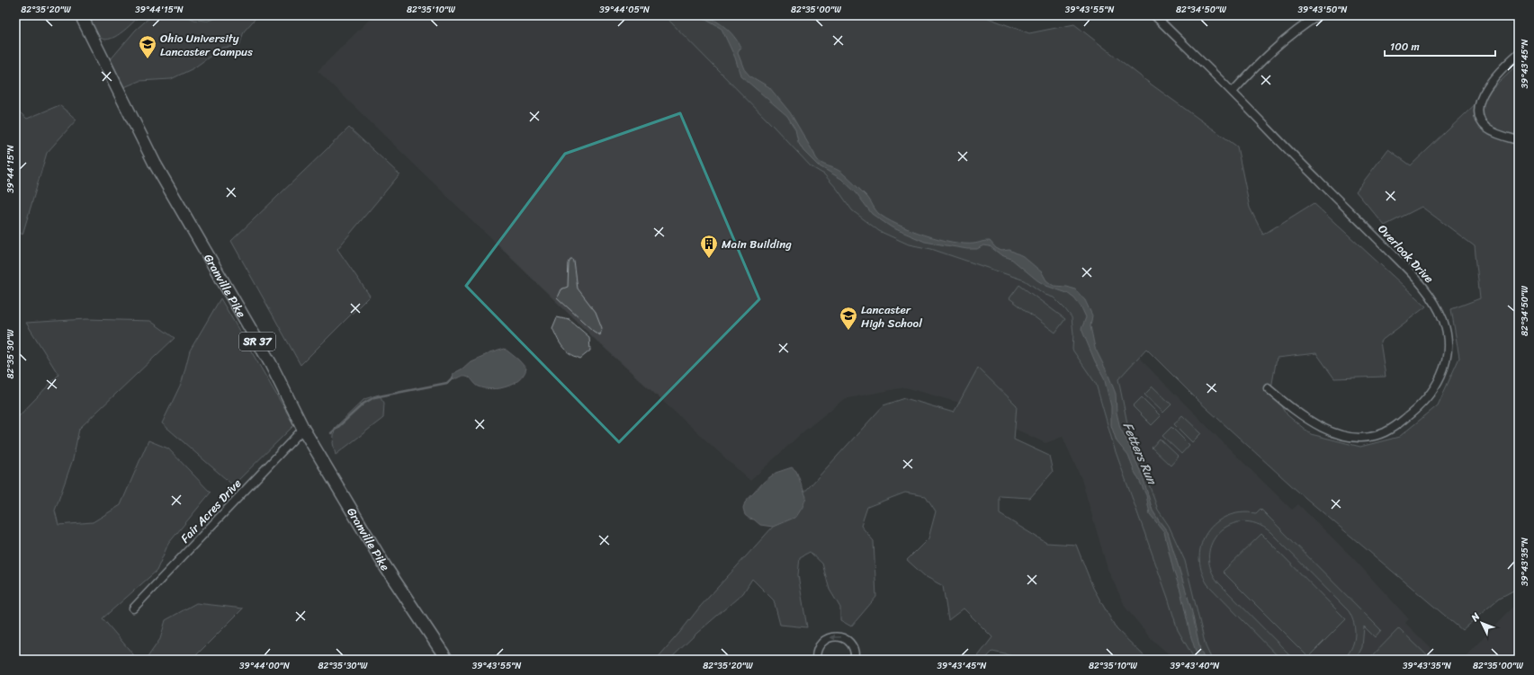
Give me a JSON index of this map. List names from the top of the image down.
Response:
{
  "streets": {
    "highway": ["Granville Pike", "SR 37"],
    "street": ["Overlook Drive", "Fair Acres Drive"]
  },
  "crossings": [
    ["Granville Pike", "Fair Acres Drive"]
  ],
  "water": ["Fetters Run"],
  "places": {
    "school or university": ["Ohio University Lancaster Campus", "Lancaster High School"],
    "building": ["Main Building"]
  },
  "scale_bar": "100 m",
  "north": "top left",
  "coordinates": [
    "82°35'20\"W",
    "39°44'15\"N",
    "82°35'10\"W",
    "39°44'05\"N",
    "82°35'00\"W",
    "39°43'55\"N",
    "82°34'50\"W",
    "39°43'50\"N",
    "39°43'45\"N",
    "82°35'30\"W",
    "39°43'35\"N",
    "39°44'00\"N",
    "39°43'40\"N"
  ]
}
